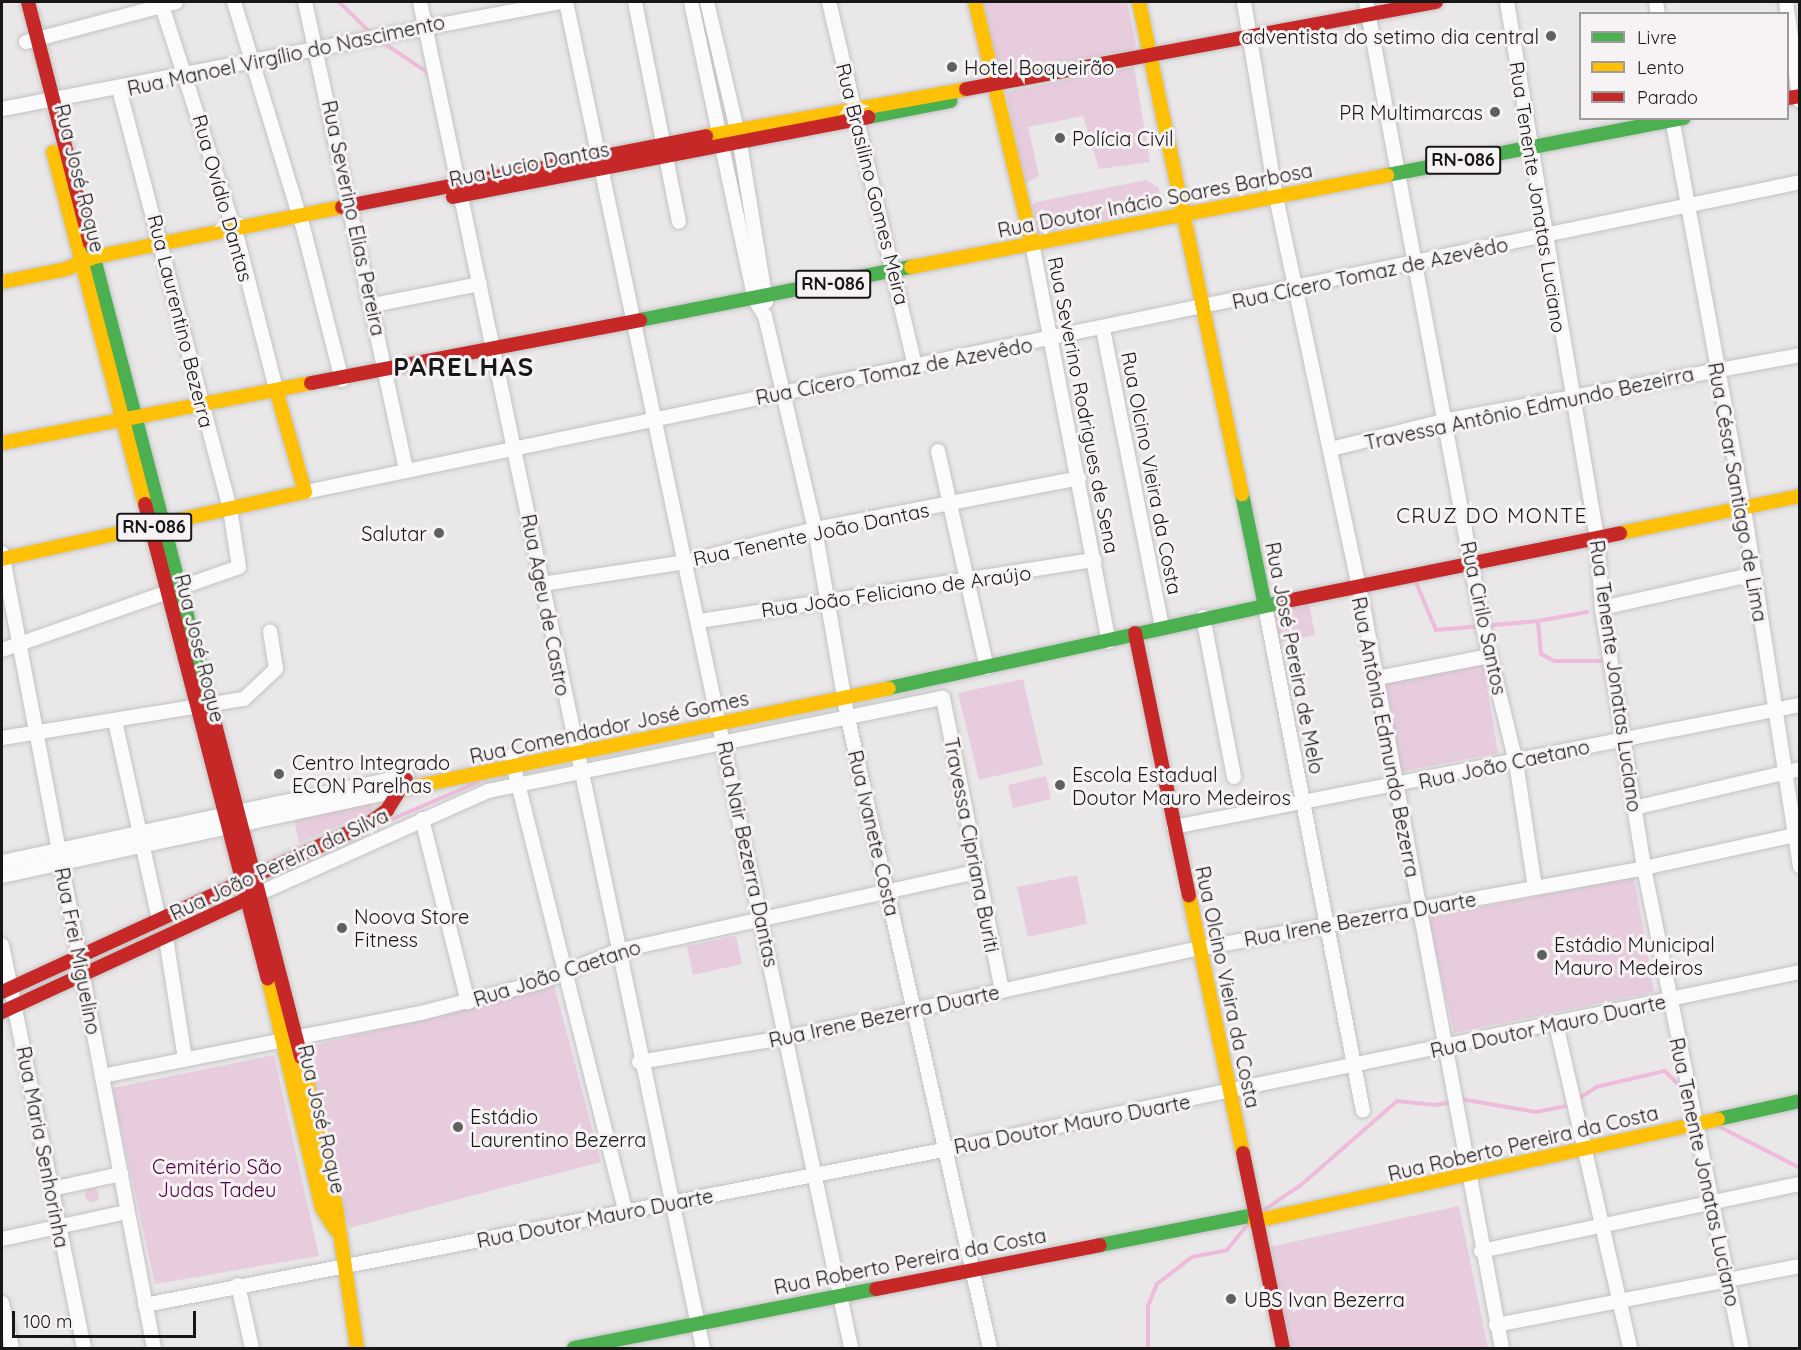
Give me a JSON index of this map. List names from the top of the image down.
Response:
{
  "streets": {
    "street": [
      "Rua Manoel Virgílio do Nascimento",
      "RN-086",
      "Rua Lucio Dantas",
      "Rua José Roque",
      "Rua Brasilino Gomes Meira",
      "Rua Tenente Jonatas Luciano",
      "Rua Ovídio Dantas",
      "Rua Doutor Inácio Soares Barbosa",
      "Rua Severino Elias Pereira",
      "Rua Cícero Tomaz de Azevêdo",
      "Rua Laurentino Bezerra",
      "Rua Severino Rodrigues de Sena",
      "Travessa Antônio Edmundo Bezeirra",
      "Rua Olcino Vieira da Costa",
      "Rua César Santiago de Lima",
      "Rua Tenente João Dantas",
      "Rua João Feliciano de Araújo",
      "Rua Ageu de Castro",
      "Rua Cirilo Santos",
      "Rua José Pereira de Melo",
      "Rua Comendador José Gomes",
      "Rua Antônia Edmundo Bezerra",
      "Rua João Caetano",
      "Rua Ivanete Costa",
      "Travessa Cipriana Buriti",
      "Rua Nair Bezerra Dantas",
      "Rua João Pereira da Silva",
      "Rua Irene Bezerra Duarte",
      "Rua Frei Miguelino",
      "Rua Doutor Mauro Duarte",
      "Rua Roberto Pereira da Costa",
      "Rua Maria Senhorinha"
    ]
  },
  "crossings": [
    ["Rua Manoel Virgílio do Nascimento", "Rua José Roque"],
    ["Rua Manoel Virgílio do Nascimento", "Rua Ovídio Dantas"],
    ["Rua Manoel Virgílio do Nascimento", "Rua Severino Elias Pereira"],
    ["Rua Manoel Virgílio do Nascimento", "Rua Laurentino Bezerra"],
    ["Rua Manoel Virgílio do Nascimento", "Rua Ageu de Castro"],
    ["RN-086", "Rua José Roque"],
    ["RN-086", "Rua Ovídio Dantas"],
    ["RN-086", "Rua Doutor Inácio Soares Barbosa"],
    ["RN-086", "Rua Severino Elias Pereira"],
    ["RN-086", "Rua Cícero Tomaz de Azevêdo"],
    ["RN-086", "Rua Laurentino Bezerra"],
    ["RN-086", "Rua Ageu de Castro"],
    ["RN-086", "Rua Nair Bezerra Dantas"],
    ["RN-086", "Rua Frei Miguelino"],
    ["Rua Lucio Dantas", "Rua José Roque"],
    ["Rua Lucio Dantas", "Rua Brasilino Gomes Meira"],
    ["Rua Lucio Dantas", "Rua Ovídio Dantas"],
    ["Rua Lucio Dantas", "Rua Severino Elias Pereira"],
    ["Rua Lucio Dantas", "Rua Laurentino Bezerra"],
    ["Rua Lucio Dantas", "Rua Severino Rodrigues de Sena"],
    ["Rua Lucio Dantas", "Rua Ageu de Castro"],
    ["Rua Lucio Dantas", "Rua Nair Bezerra Dantas"],
    ["Rua José Roque", "Rua Laurentino Bezerra"],
    ["Rua José Roque", "Rua Comendador José Gomes"],
    ["Rua José Roque", "Rua João Caetano"],
    ["Rua José Roque", "Rua João Pereira da Silva"],
    ["Rua José Roque", "Rua Doutor Mauro Duarte"],
    ["Rua Brasilino Gomes Meira", "Rua Doutor Inácio Soares Barbosa"],
    ["Rua Brasilino Gomes Meira", "Rua Cícero Tomaz de Azevêdo"],
    ["Rua Tenente Jonatas Luciano", "Rua Doutor Inácio Soares Barbosa"],
    ["Rua Tenente Jonatas Luciano", "Rua Cícero Tomaz de Azevêdo"],
    ["Rua Tenente Jonatas Luciano", "Travessa Antônio Edmundo Bezeirra"],
    ["Rua Tenente Jonatas Luciano", "Rua Comendador José Gomes"],
    ["Rua Tenente Jonatas Luciano", "Rua João Caetano"],
    ["Rua Tenente Jonatas Luciano", "Rua Irene Bezerra Duarte"],
    ["Rua Tenente Jonatas Luciano", "Rua Doutor Mauro Duarte"],
    ["Rua Tenente Jonatas Luciano", "Rua Roberto Pereira da Costa"],
    ["Rua Doutor Inácio Soares Barbosa", "Rua Severino Rodrigues de Sena"],
    ["Rua Doutor Inácio Soares Barbosa", "Rua Cirilo Santos"],
    ["Rua Doutor Inácio Soares Barbosa", "Rua José Pereira de Melo"],
    ["Rua Doutor Inácio Soares Barbosa", "Rua Antônia Edmundo Bezerra"],
    ["Rua Doutor Inácio Soares Barbosa", "Rua Ivanete Costa"],
    ["Rua Doutor Inácio Soares Barbosa", "Rua Nair Bezerra Dantas"],
    ["Rua Severino Elias Pereira", "Rua Cícero Tomaz de Azevêdo"],
    ["Rua Cícero Tomaz de Azevêdo", "Rua Severino Rodrigues de Sena"],
    ["Rua Cícero Tomaz de Azevêdo", "Rua Olcino Vieira da Costa"],
    ["Rua Cícero Tomaz de Azevêdo", "Rua César Santiago de Lima"],
    ["Rua Cícero Tomaz de Azevêdo", "Rua Ageu de Castro"],
    ["Rua Cícero Tomaz de Azevêdo", "Rua Cirilo Santos"],
    ["Rua Cícero Tomaz de Azevêdo", "Rua José Pereira de Melo"],
    ["Rua Cícero Tomaz de Azevêdo", "Rua Antônia Edmundo Bezerra"],
    ["Rua Cícero Tomaz de Azevêdo", "Rua Ivanete Costa"],
    ["Rua Cícero Tomaz de Azevêdo", "Rua Nair Bezerra Dantas"],
    ["Rua Severino Rodrigues de Sena", "Rua Tenente João Dantas"],
    ["Rua Severino Rodrigues de Sena", "Rua João Feliciano de Araújo"],
    ["Rua Severino Rodrigues de Sena", "Rua Comendador José Gomes"],
    ["Travessa Antônio Edmundo Bezeirra", "Rua César Santiago de Lima"],
    ["Travessa Antônio Edmundo Bezeirra", "Rua Cirilo Santos"],
    ["Travessa Antônio Edmundo Bezeirra", "Rua Antônia Edmundo Bezerra"],
    ["Rua Olcino Vieira da Costa", "Rua Comendador José Gomes"],
    ["Rua Olcino Vieira da Costa", "Rua João Caetano"],
    ["Rua Olcino Vieira da Costa", "Rua Irene Bezerra Duarte"],
    ["Rua Olcino Vieira da Costa", "Rua Doutor Mauro Duarte"],
    ["Rua Olcino Vieira da Costa", "Rua Roberto Pereira da Costa"],
    ["Rua César Santiago de Lima", "Rua Comendador José Gomes"],
    ["Rua César Santiago de Lima", "Rua João Caetano"],
    ["Rua César Santiago de Lima", "Rua Irene Bezerra Duarte"],
    ["Rua Tenente João Dantas", "Rua Ageu de Castro"],
    ["Rua Tenente João Dantas", "Rua Ivanete Costa"],
    ["Rua Tenente João Dantas", "Rua Nair Bezerra Dantas"],
    ["Rua João Feliciano de Araújo", "Rua Ivanete Costa"],
    ["Rua João Feliciano de Araújo", "Rua Nair Bezerra Dantas"],
    ["Rua Ageu de Castro", "Rua Comendador José Gomes"],
    ["Rua Ageu de Castro", "Rua João Caetano"],
    ["Rua Ageu de Castro", "Rua João Pereira da Silva"],
    ["Rua Ageu de Castro", "Rua Irene Bezerra Duarte"],
    ["Rua Ageu de Castro", "Rua Doutor Mauro Duarte"],
    ["Rua Ageu de Castro", "Rua Roberto Pereira da Costa"],
    ["Rua Cirilo Santos", "Rua Comendador José Gomes"],
    ["Rua Cirilo Santos", "Rua João Caetano"],
    ["Rua Cirilo Santos", "Rua Irene Bezerra Duarte"],
    ["Rua José Pereira de Melo", "Rua Comendador José Gomes"],
    ["Rua José Pereira de Melo", "Rua João Caetano"],
    ["Rua José Pereira de Melo", "Rua Irene Bezerra Duarte"],
    ["Rua José Pereira de Melo", "Rua Doutor Mauro Duarte"],
    ["Rua Comendador José Gomes", "Rua Antônia Edmundo Bezerra"],
    ["Rua Comendador José Gomes", "Rua Ivanete Costa"],
    ["Rua Comendador José Gomes", "Rua Nair Bezerra Dantas"],
    ["Rua Comendador José Gomes", "Rua João Pereira da Silva"],
    ["Rua Comendador José Gomes", "Rua Frei Miguelino"],
    ["Rua Antônia Edmundo Bezerra", "Rua João Caetano"],
    ["Rua Antônia Edmundo Bezerra", "Rua Irene Bezerra Duarte"],
    ["Rua Antônia Edmundo Bezerra", "Rua Doutor Mauro Duarte"],
    ["Rua Antônia Edmundo Bezerra", "Rua Roberto Pereira da Costa"],
    ["Rua João Caetano", "Rua Ivanete Costa"],
    ["Rua João Caetano", "Travessa Cipriana Buriti"],
    ["Rua João Caetano", "Rua Nair Bezerra Dantas"],
    ["Rua João Caetano", "Rua Frei Miguelino"],
    ["Rua Ivanete Costa", "Rua João Pereira da Silva"],
    ["Rua Ivanete Costa", "Rua Irene Bezerra Duarte"],
    ["Rua Ivanete Costa", "Rua Doutor Mauro Duarte"],
    ["Rua Ivanete Costa", "Rua Roberto Pereira da Costa"],
    ["Travessa Cipriana Buriti", "Rua João Pereira da Silva"],
    ["Travessa Cipriana Buriti", "Rua Irene Bezerra Duarte"],
    ["Rua Nair Bezerra Dantas", "Rua João Pereira da Silva"],
    ["Rua Nair Bezerra Dantas", "Rua Irene Bezerra Duarte"],
    ["Rua Nair Bezerra Dantas", "Rua Doutor Mauro Duarte"],
    ["Rua Nair Bezerra Dantas", "Rua Roberto Pereira da Costa"],
    ["Rua João Pereira da Silva", "Rua Frei Miguelino"],
    ["Rua João Pereira da Silva", "Rua Maria Senhorinha"],
    ["Rua Frei Miguelino", "Rua Doutor Mauro Duarte"]
  ],
  "districts": ["PARELHAS", "CRUZ DO MONTE"],
  "parks": ["Cemitério São Judas Tadeu"],
  "places": [
    "adventista do setimo dia central",
    "Hotel Boqueirão",
    "PR Multimarcas",
    "Polícia Civil",
    "Salutar",
    "Centro Integrado ECON Parelhas",
    "Escola Estadual Doutor Mauro Medeiros",
    "Noova Store Fitness",
    "Estádio Municipal Mauro Medeiros",
    "Estádio Laurentino Bezerra",
    "UBS Ivan Bezerra"
  ],
  "legend": ["Livre", "Lento", "Parado"],
  "scale_bar": "100 m"
}
